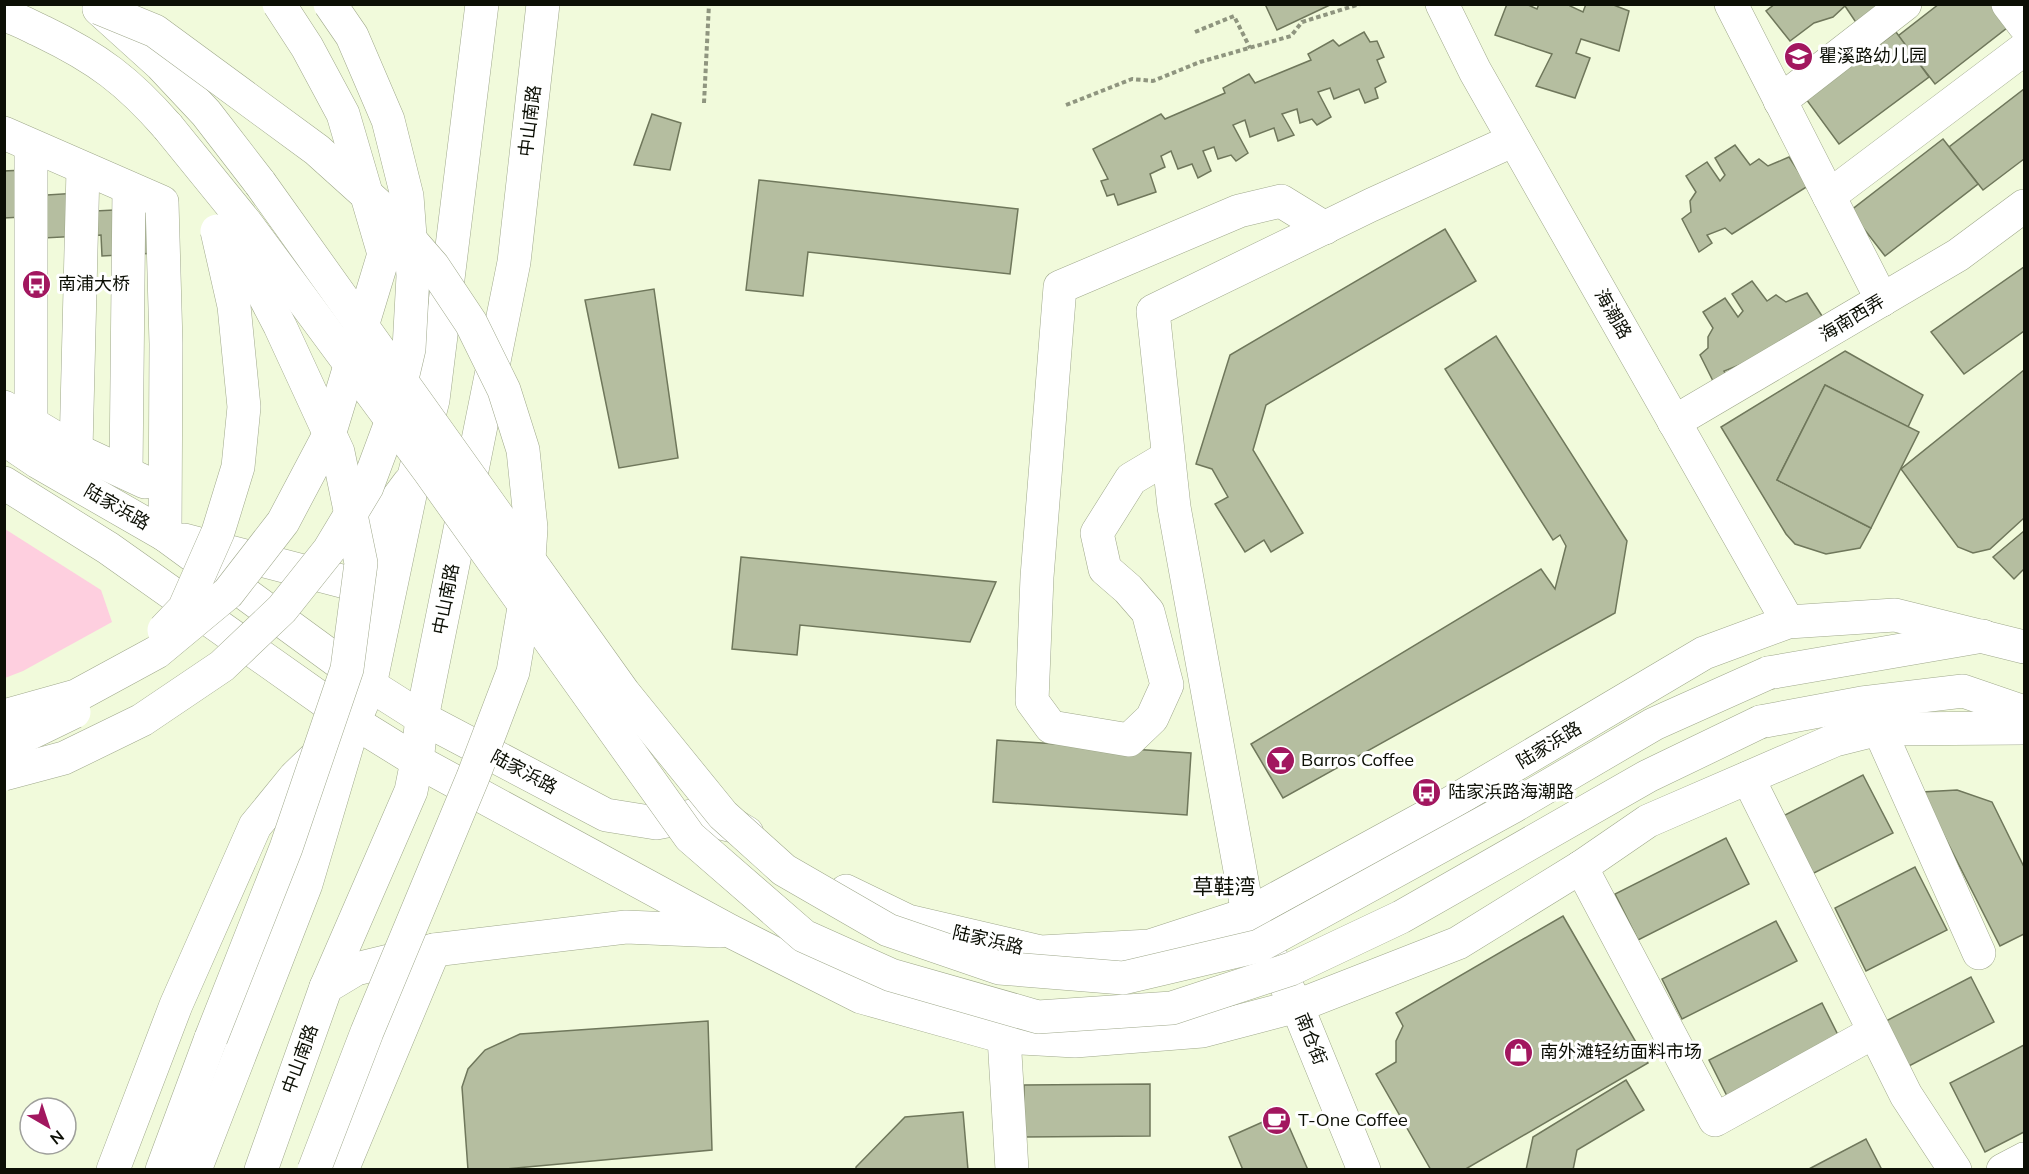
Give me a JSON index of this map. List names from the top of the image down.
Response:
{
  "streets": {
    "main road": [
      "中山南路",
      "海潮路",
      "海南西弄",
      "陆家浜路",
      "南仓街"
    ]
  },
  "crossings": [
    ["中山南路", "陆家浜路"],
    ["海潮路", "海南西弄"],
    ["海潮路", "陆家浜路"],
    ["陆家浜路", "南仓街"]
  ],
  "districts": ["草鞋湾"],
  "places": {
    "school or university": ["瞿溪路幼儿园"],
    "bus stop": ["南浦大桥", "陆家浜路海潮路"],
    "bar": ["Barros Coffee"],
    "shop": ["南外滩轻纺面料市场"],
    "cafe": ["T-One Coffee"]
  },
  "north": "bottom right"
}
